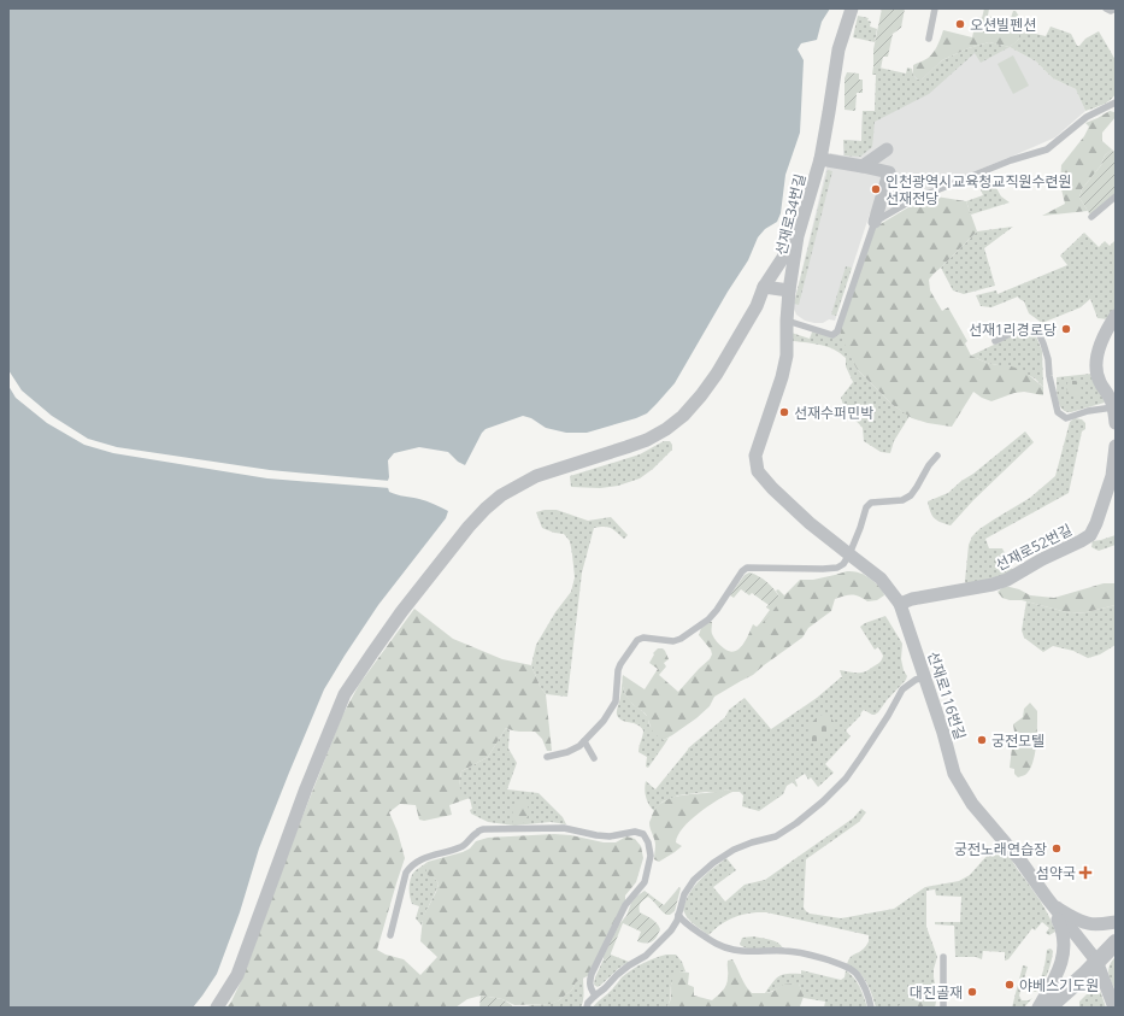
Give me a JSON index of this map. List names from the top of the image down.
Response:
{
  "streets": {
    "street": ["선재로34번길", "선재로52번길", "선재로116번길"]
  },
  "crossings": [
    ["선재로34번길", "선재로116번길"],
    ["선재로52번길", "선재로116번길"]
  ],
  "places": {
    "other": [
      "오션빌펜션",
      "인천광역시교육청교직원수련원 선재전당",
      "선재1리경로당",
      "선재수퍼민박",
      "궁전모텔",
      "궁전노래연습장",
      "야베스기도원",
      "대진골재"
    ],
    "health": ["섬약국"]
  }
}
